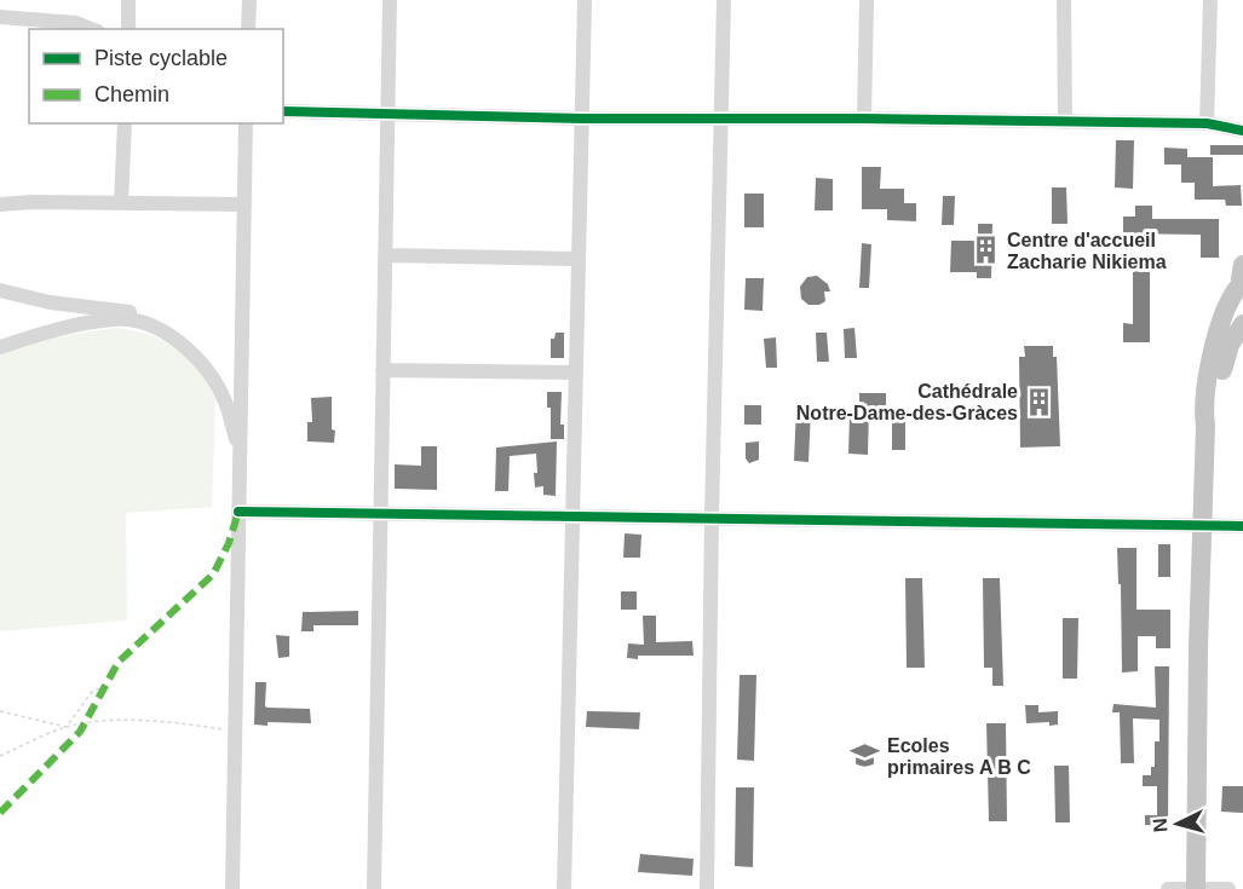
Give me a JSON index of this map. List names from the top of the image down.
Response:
{
  "places": {
    "building": ["Centre d'accueil Zacharie Nikiema", "Cathédrale Notre-Dame-des-Gràces"],
    "school or university": ["Ecoles primaires A B C"]
  },
  "legend": ["Piste cyclable", "Chemin"],
  "north": "left"
}
